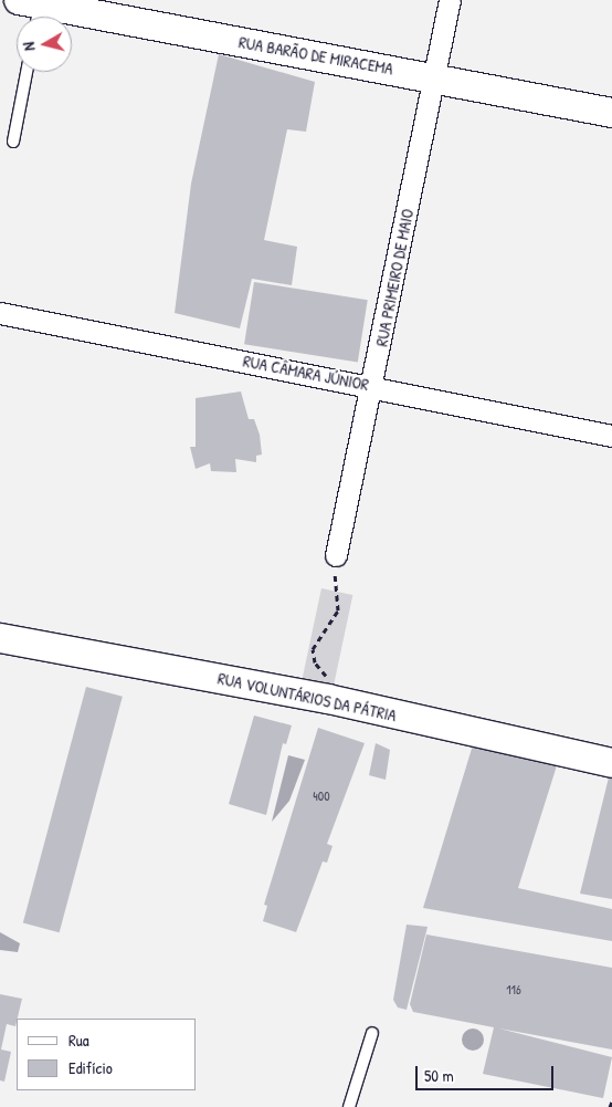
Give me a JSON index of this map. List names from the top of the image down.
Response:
{
  "streets": {
    "main road": ["RUA BARÃO DE MIRACEMA", "RUA VOLUNTÁRIOS DA PÁTRIA"],
    "street": ["RUA PRIMEIRO DE MAIO", "RUA CÂMARA JÚNIOR"]
  },
  "crossings": [
    ["RUA BARÃO DE MIRACEMA", "RUA PRIMEIRO DE MAIO"],
    ["RUA PRIMEIRO DE MAIO", "RUA CÂMARA JÚNIOR"]
  ],
  "house_numbers": ["400", "116"],
  "legend": ["Rua", "Edifício"],
  "scale_bar": "50 m",
  "north": "left"
}
